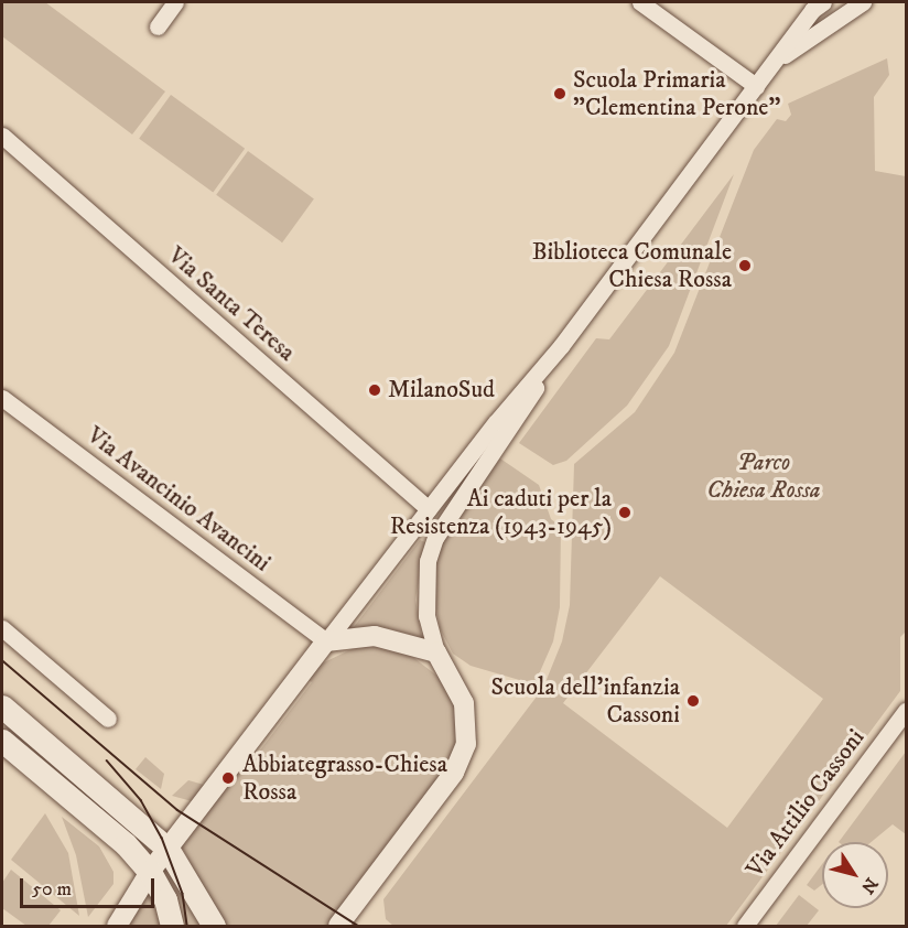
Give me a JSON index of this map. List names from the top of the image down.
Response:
{
  "streets": {
    "street": ["Via Santa Teresa", "Via Avancinio Avancini", "Via Attilio Cassoni"]
  },
  "parks": ["Parco Chiesa Rossa"],
  "places": [
    "Scuola Primaria \"Clementina Perone\"",
    "Biblioteca Comunale Chiesa Rossa",
    "MilanoSud",
    "Ai caduti per la Resistenza (1943-1945)",
    "Scuola dell'infanzia Cassoni",
    "Abbiategrasso-Chiesa Rossa"
  ],
  "scale_bar": "50 m",
  "north": "bottom right"
}
